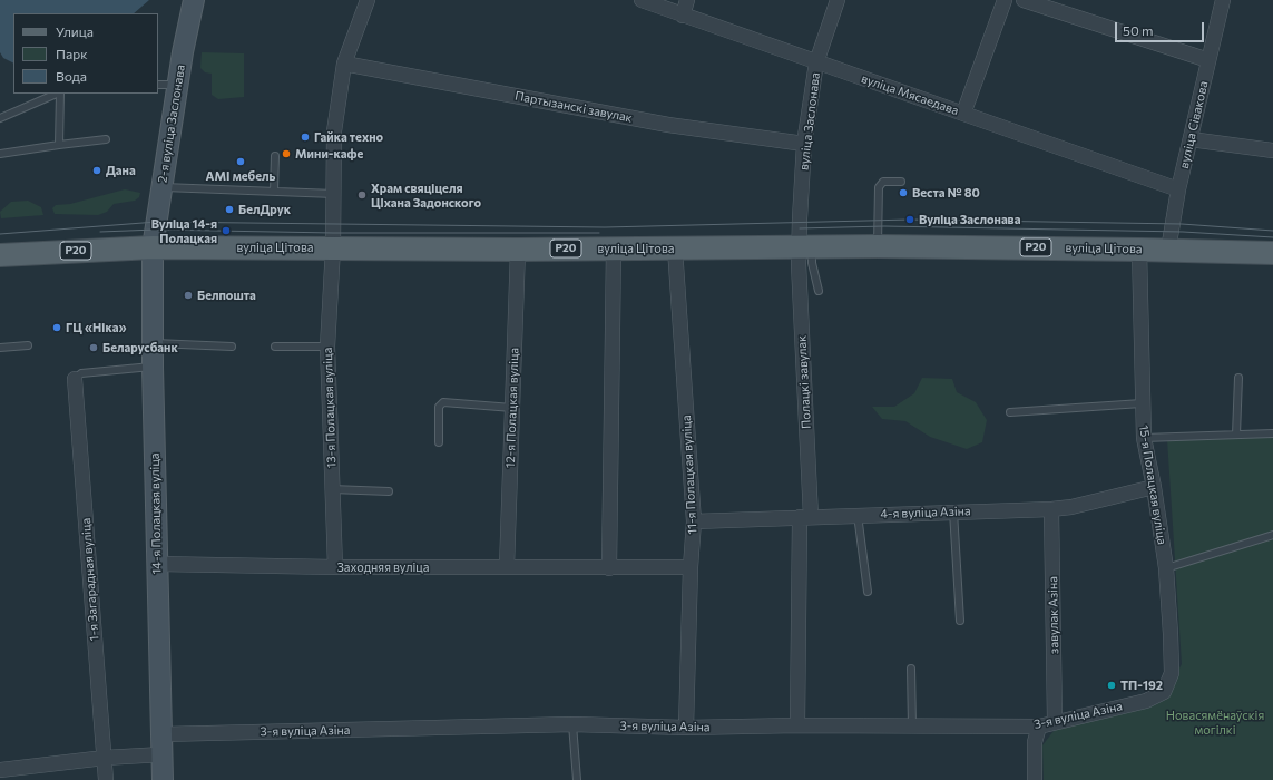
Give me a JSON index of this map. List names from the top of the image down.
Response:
{
  "streets": {
    "main road": [
      "2-я вуліца Заслонава",
      "вуліца Цітова",
      "Р20",
      "14-я Полацкая вуліца"
    ],
    "street": [
      "вуліца Мясаедава",
      "Партызанскі завулак",
      "вуліца Заслонава",
      "вуліца Сівакова",
      "Полацкі завулак",
      "13-я Полацкая вуліца",
      "12-я Полацкая вуліца",
      "11-я Полацкая вуліца",
      "15-я Полацкая вуліца",
      "4-я вуліца Азіна",
      "Заходняя вуліца",
      "1-я Загарадная вуліца",
      "завулак Азіна",
      "3-я вуліца Азіна"
    ]
  },
  "crossings": [
    ["вуліца Мясаедава", "вуліца Заслонава"],
    ["вуліца Мясаедава", "вуліца Сівакова"],
    ["Партызанскі завулак", "вуліца Заслонава"],
    ["Партызанскі завулак", "13-я Полацкая вуліца"],
    ["вуліца Заслонава", "вуліца Цітова"],
    ["вуліца Заслонава", "Полацкі завулак"],
    ["2-я вуліца Заслонава", "вуліца Цітова"],
    ["2-я вуліца Заслонава", "14-я Полацкая вуліца"],
    ["вуліца Сівакова", "вуліца Цітова"],
    ["вуліца Цітова", "Полацкі завулак"],
    ["вуліца Цітова", "13-я Полацкая вуліца"],
    ["вуліца Цітова", "12-я Полацкая вуліца"],
    ["вуліца Цітова", "11-я Полацкая вуліца"],
    ["вуліца Цітова", "15-я Полацкая вуліца"],
    ["вуліца Цітова", "14-я Полацкая вуліца"],
    ["Полацкі завулак", "4-я вуліца Азіна"],
    ["Полацкі завулак", "3-я вуліца Азіна"],
    ["13-я Полацкая вуліца", "Заходняя вуліца"],
    ["12-я Полацкая вуліца", "Заходняя вуліца"],
    ["11-я Полацкая вуліца", "4-я вуліца Азіна"],
    ["11-я Полацкая вуліца", "Заходняя вуліца"],
    ["11-я Полацкая вуліца", "3-я вуліца Азіна"],
    ["15-я Полацкая вуліца", "4-я вуліца Азіна"],
    ["15-я Полацкая вуліца", "3-я вуліца Азіна"],
    ["4-я вуліца Азіна", "завулак Азіна"],
    ["14-я Полацкая вуліца", "Заходняя вуліца"],
    ["14-я Полацкая вуліца", "3-я вуліца Азіна"],
    ["завулак Азіна", "3-я вуліца Азіна"]
  ],
  "parks": ["Новасямёнаўскія могілкі"],
  "places": [
    "Гайка техно",
    "Мини-кафе",
    "AMI мебель",
    "Дана",
    "Веста № 80",
    "Храм свяціцеля Ціхана Задонского",
    "БелДрук",
    "Вуліца Заслонава",
    "Вуліца 14-я Полацкая",
    "Белпошта",
    "ГЦ «Ніка»",
    "Беларусбанк",
    "ТП-192"
  ],
  "legend": ["Улица", "Парк", "Вода"],
  "scale_bar": "50 m"
}
